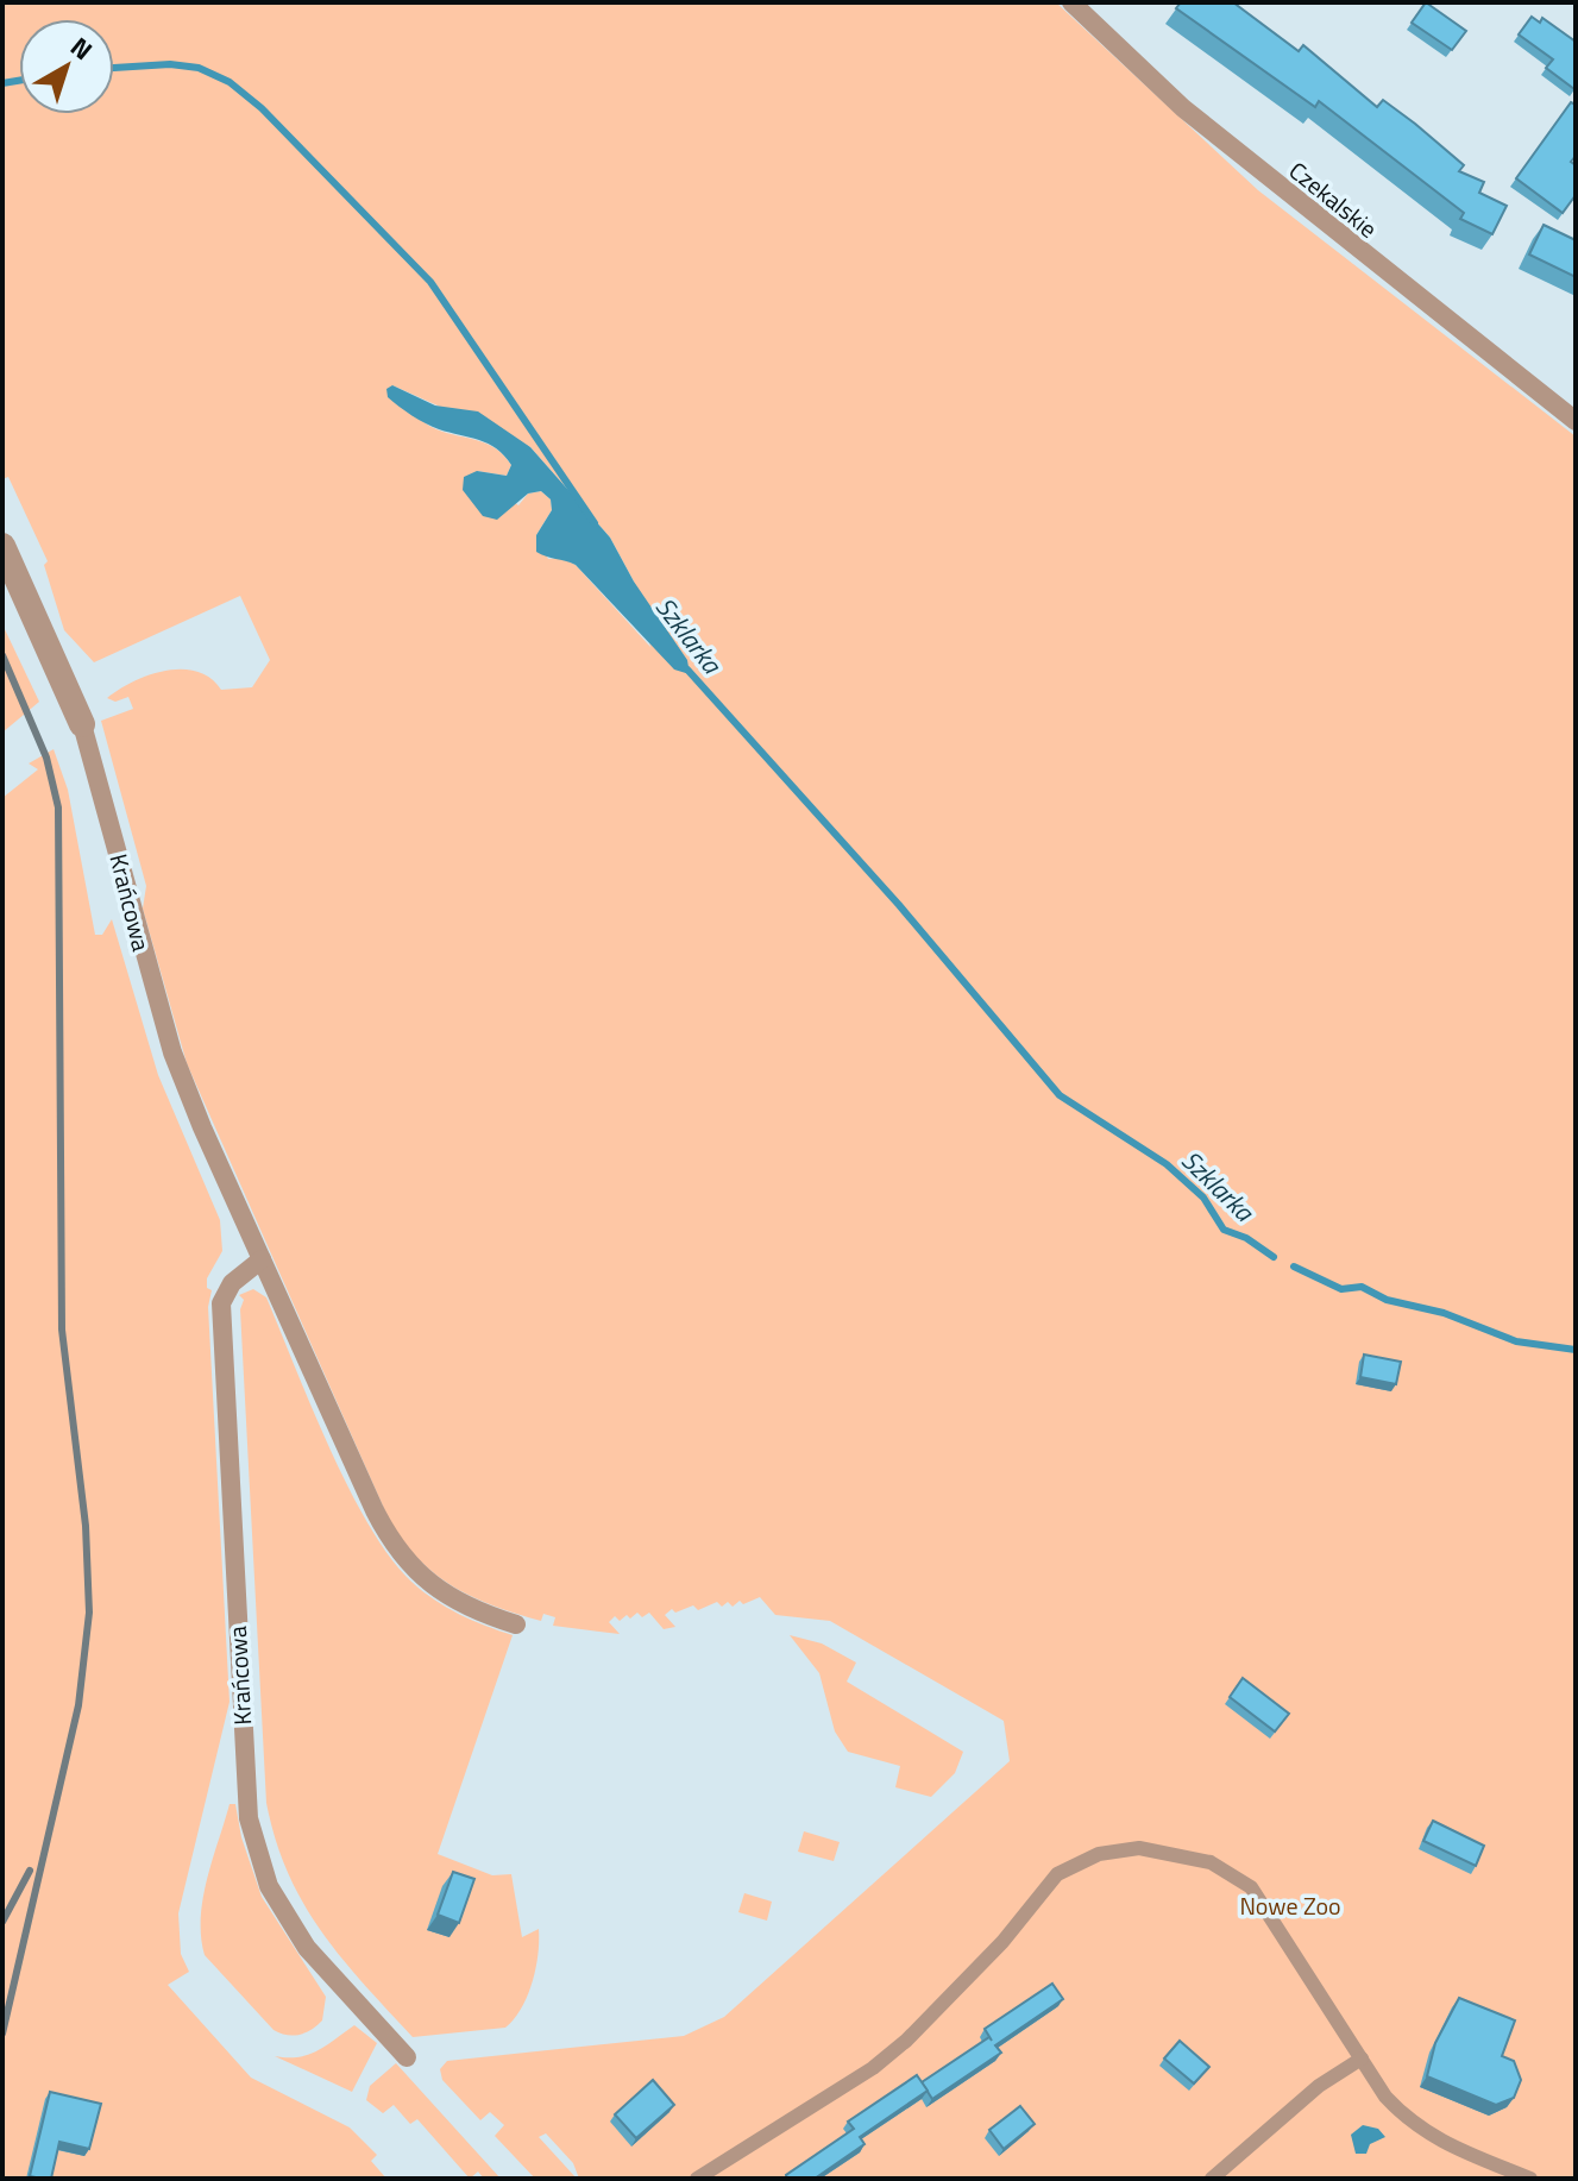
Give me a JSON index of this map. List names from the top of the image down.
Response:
{
  "streets": {
    "street": ["Czekalskie", "Krańcowa"]
  },
  "water": ["Szklarka"],
  "parks": ["Nowe Zoo"],
  "north": "top right"
}
